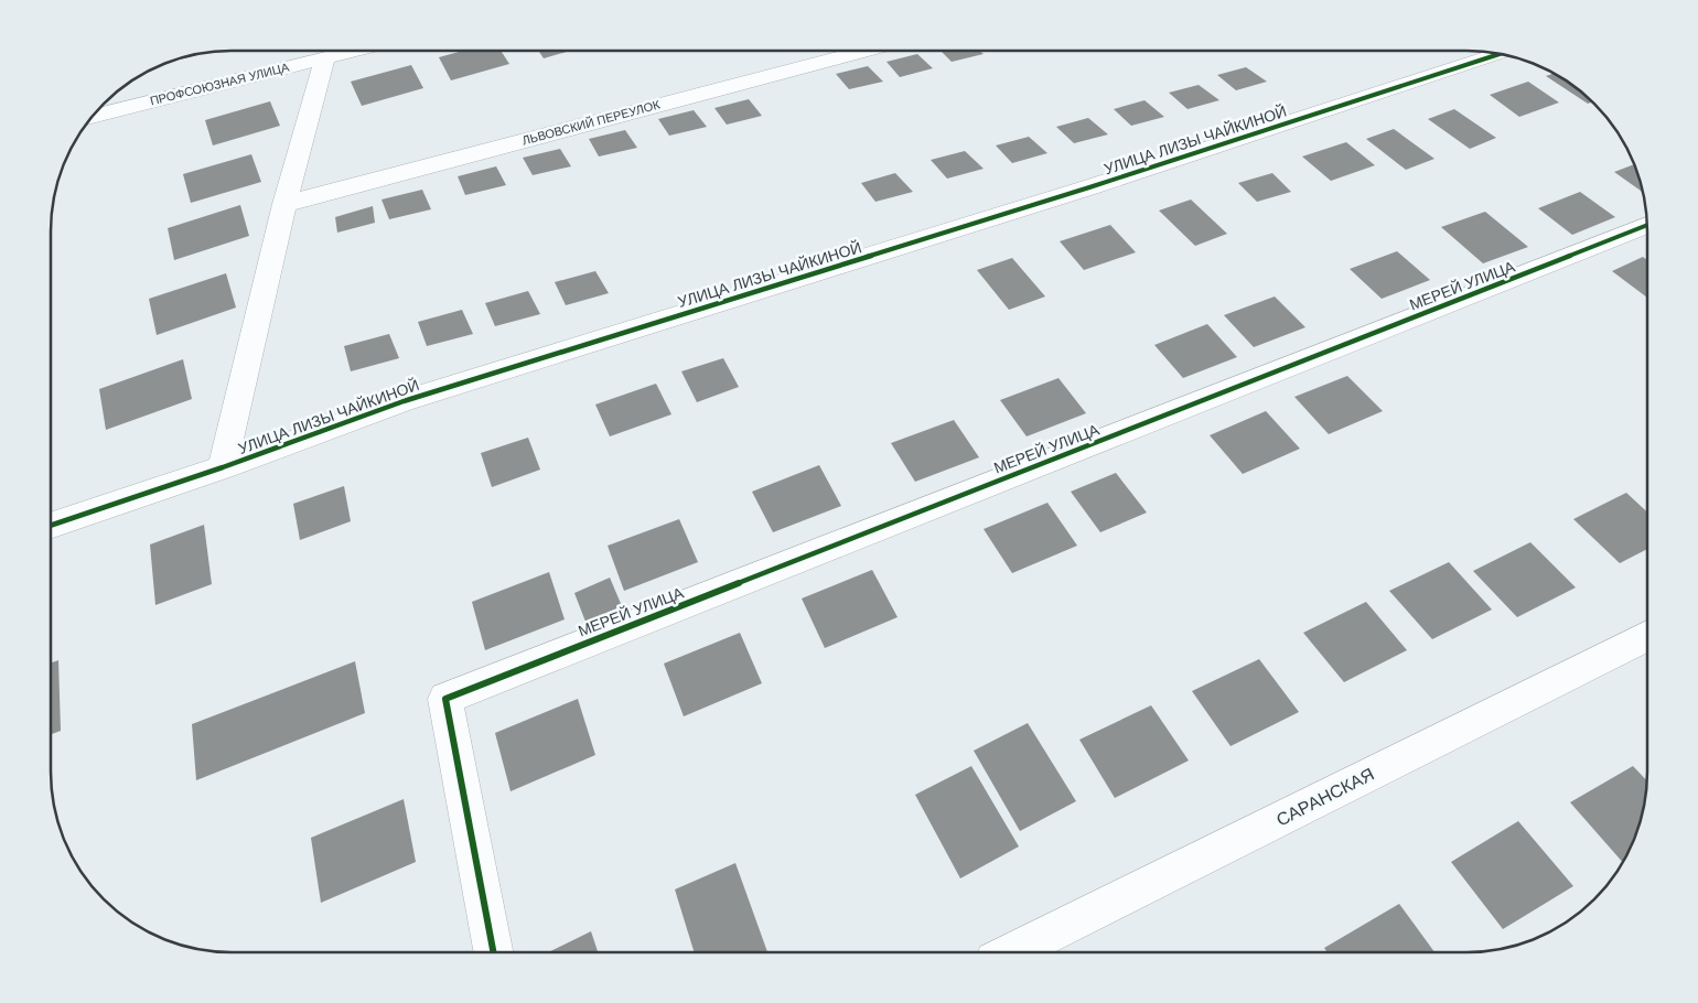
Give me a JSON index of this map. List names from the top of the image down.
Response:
{
  "streets": {
    "street": [
      "ПРОФСОЮЗНАЯ УЛИЦА",
      "ЛЬВОВСКИЙ ПЕРЕУЛОК",
      "УЛИЦА ЛИЗЫ ЧАЙКИНОЙ",
      "МЕРЕЙ УЛИЦА",
      "САРАНСКАЯ"
    ]
  }
}
